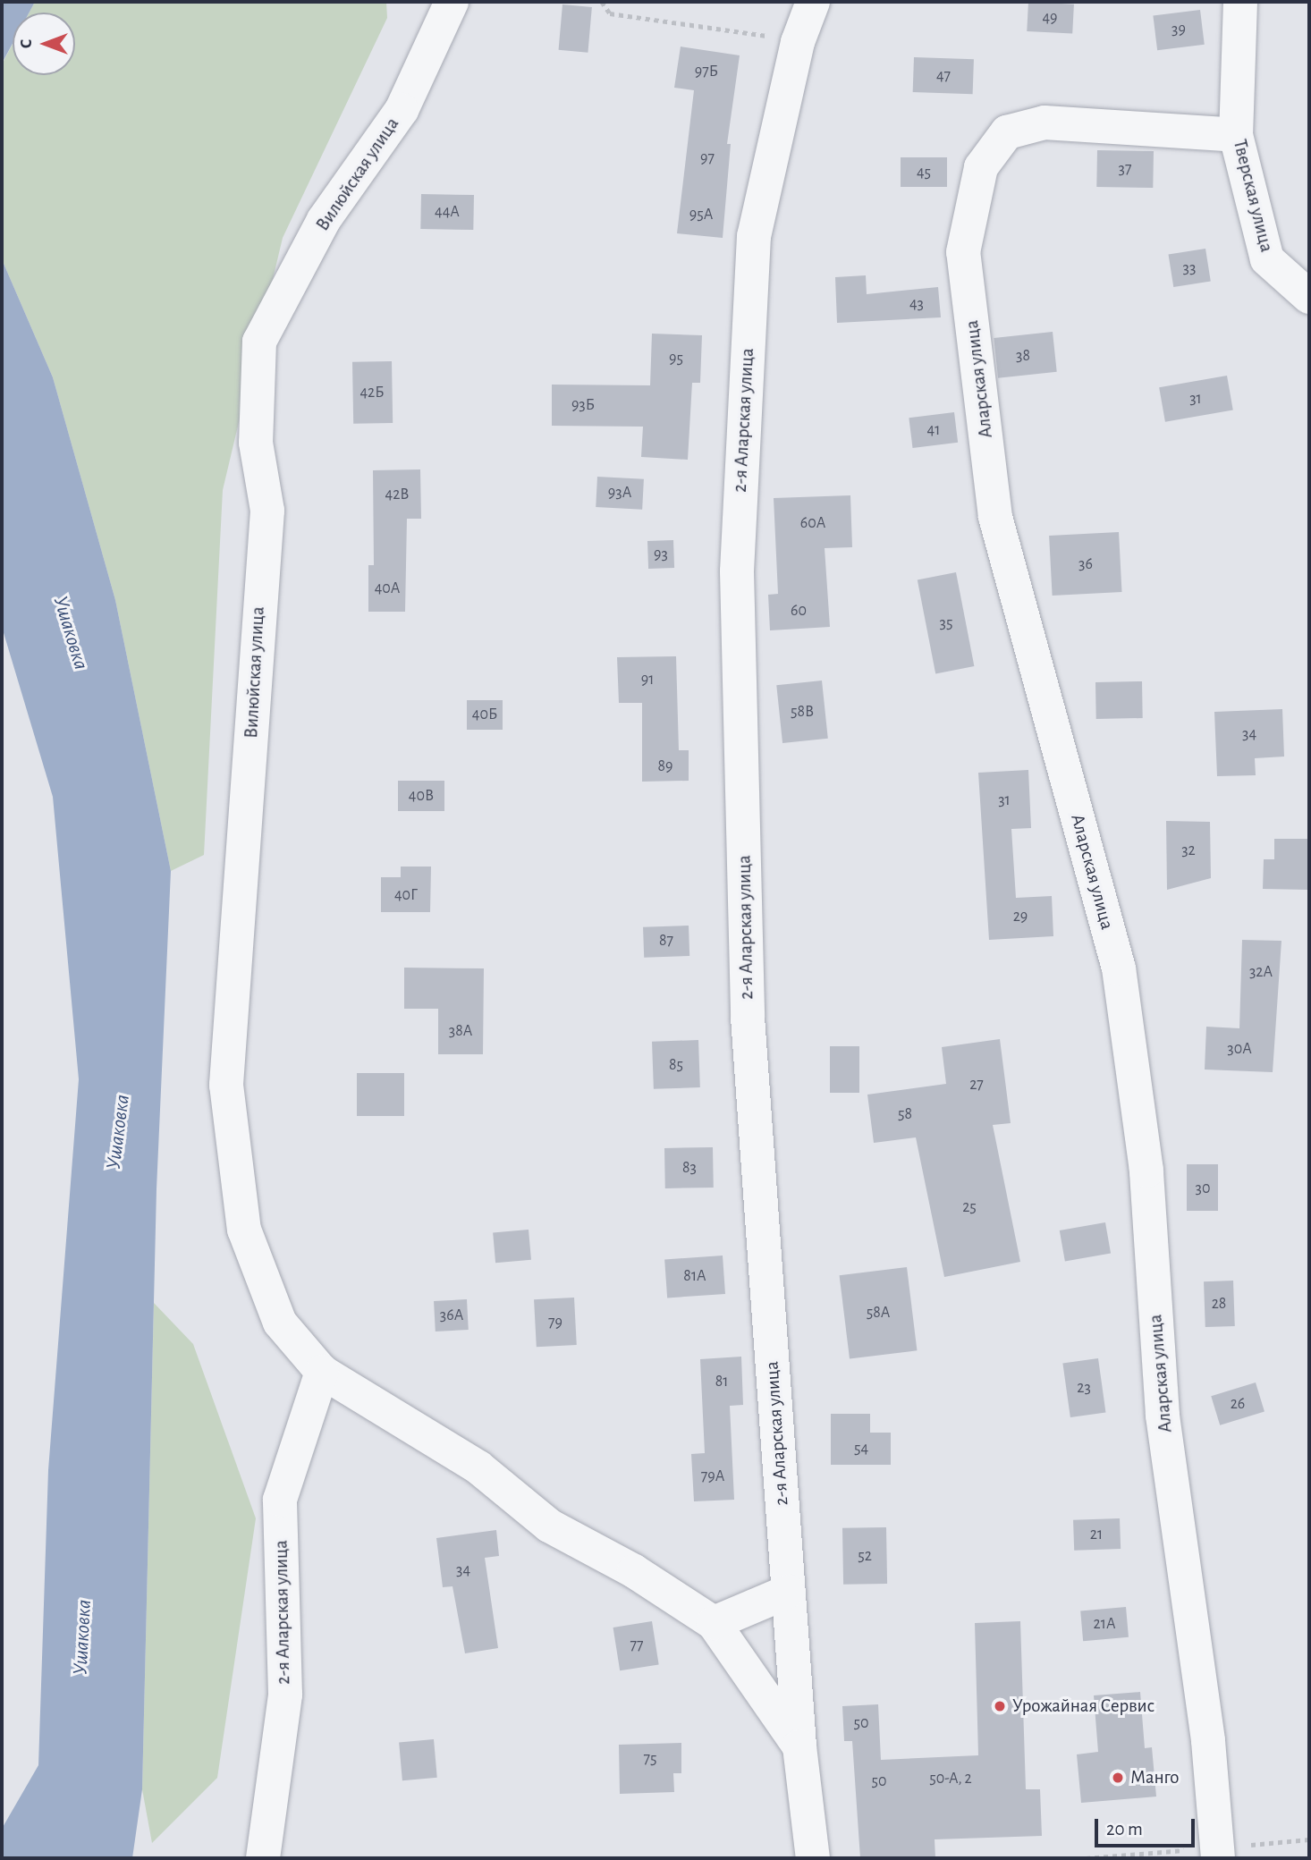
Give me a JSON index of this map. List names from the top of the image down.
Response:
{
  "streets": {
    "street": [
      "Вилюйская улица",
      "Тверская улица",
      "Аларская улица",
      "2-я Аларская улица"
    ]
  },
  "crossings": [
    ["Вилюйская улица", "2-я Аларская улица"],
    ["Тверская улица", "Аларская улица"]
  ],
  "water": ["Ушаковка"],
  "places": ["Урожайная Сервис", "Манго"],
  "house_numbers": [
    "49",
    "39",
    "97Б",
    "47",
    "97",
    "37",
    "45",
    "44А",
    "95А",
    "33",
    "43",
    "38",
    "95",
    "42Б",
    "31",
    "93Б",
    "41",
    "93А",
    "42В",
    "60А",
    "93",
    "36",
    "40А",
    "60",
    "35",
    "91",
    "58В",
    "40Б",
    "34",
    "89",
    "40В",
    "31",
    "32",
    "40Г",
    "29",
    "87",
    "32А",
    "38А",
    "30А",
    "85",
    "27",
    "58",
    "83",
    "30",
    "25",
    "81А",
    "28",
    "58А",
    "36А",
    "79",
    "81",
    "23",
    "26",
    "54",
    "79А",
    "21",
    "52",
    "34",
    "21А",
    "77",
    "50",
    "75",
    "50-А, 2",
    "50"
  ],
  "scale_bar": "20 m",
  "north": "left"
}
